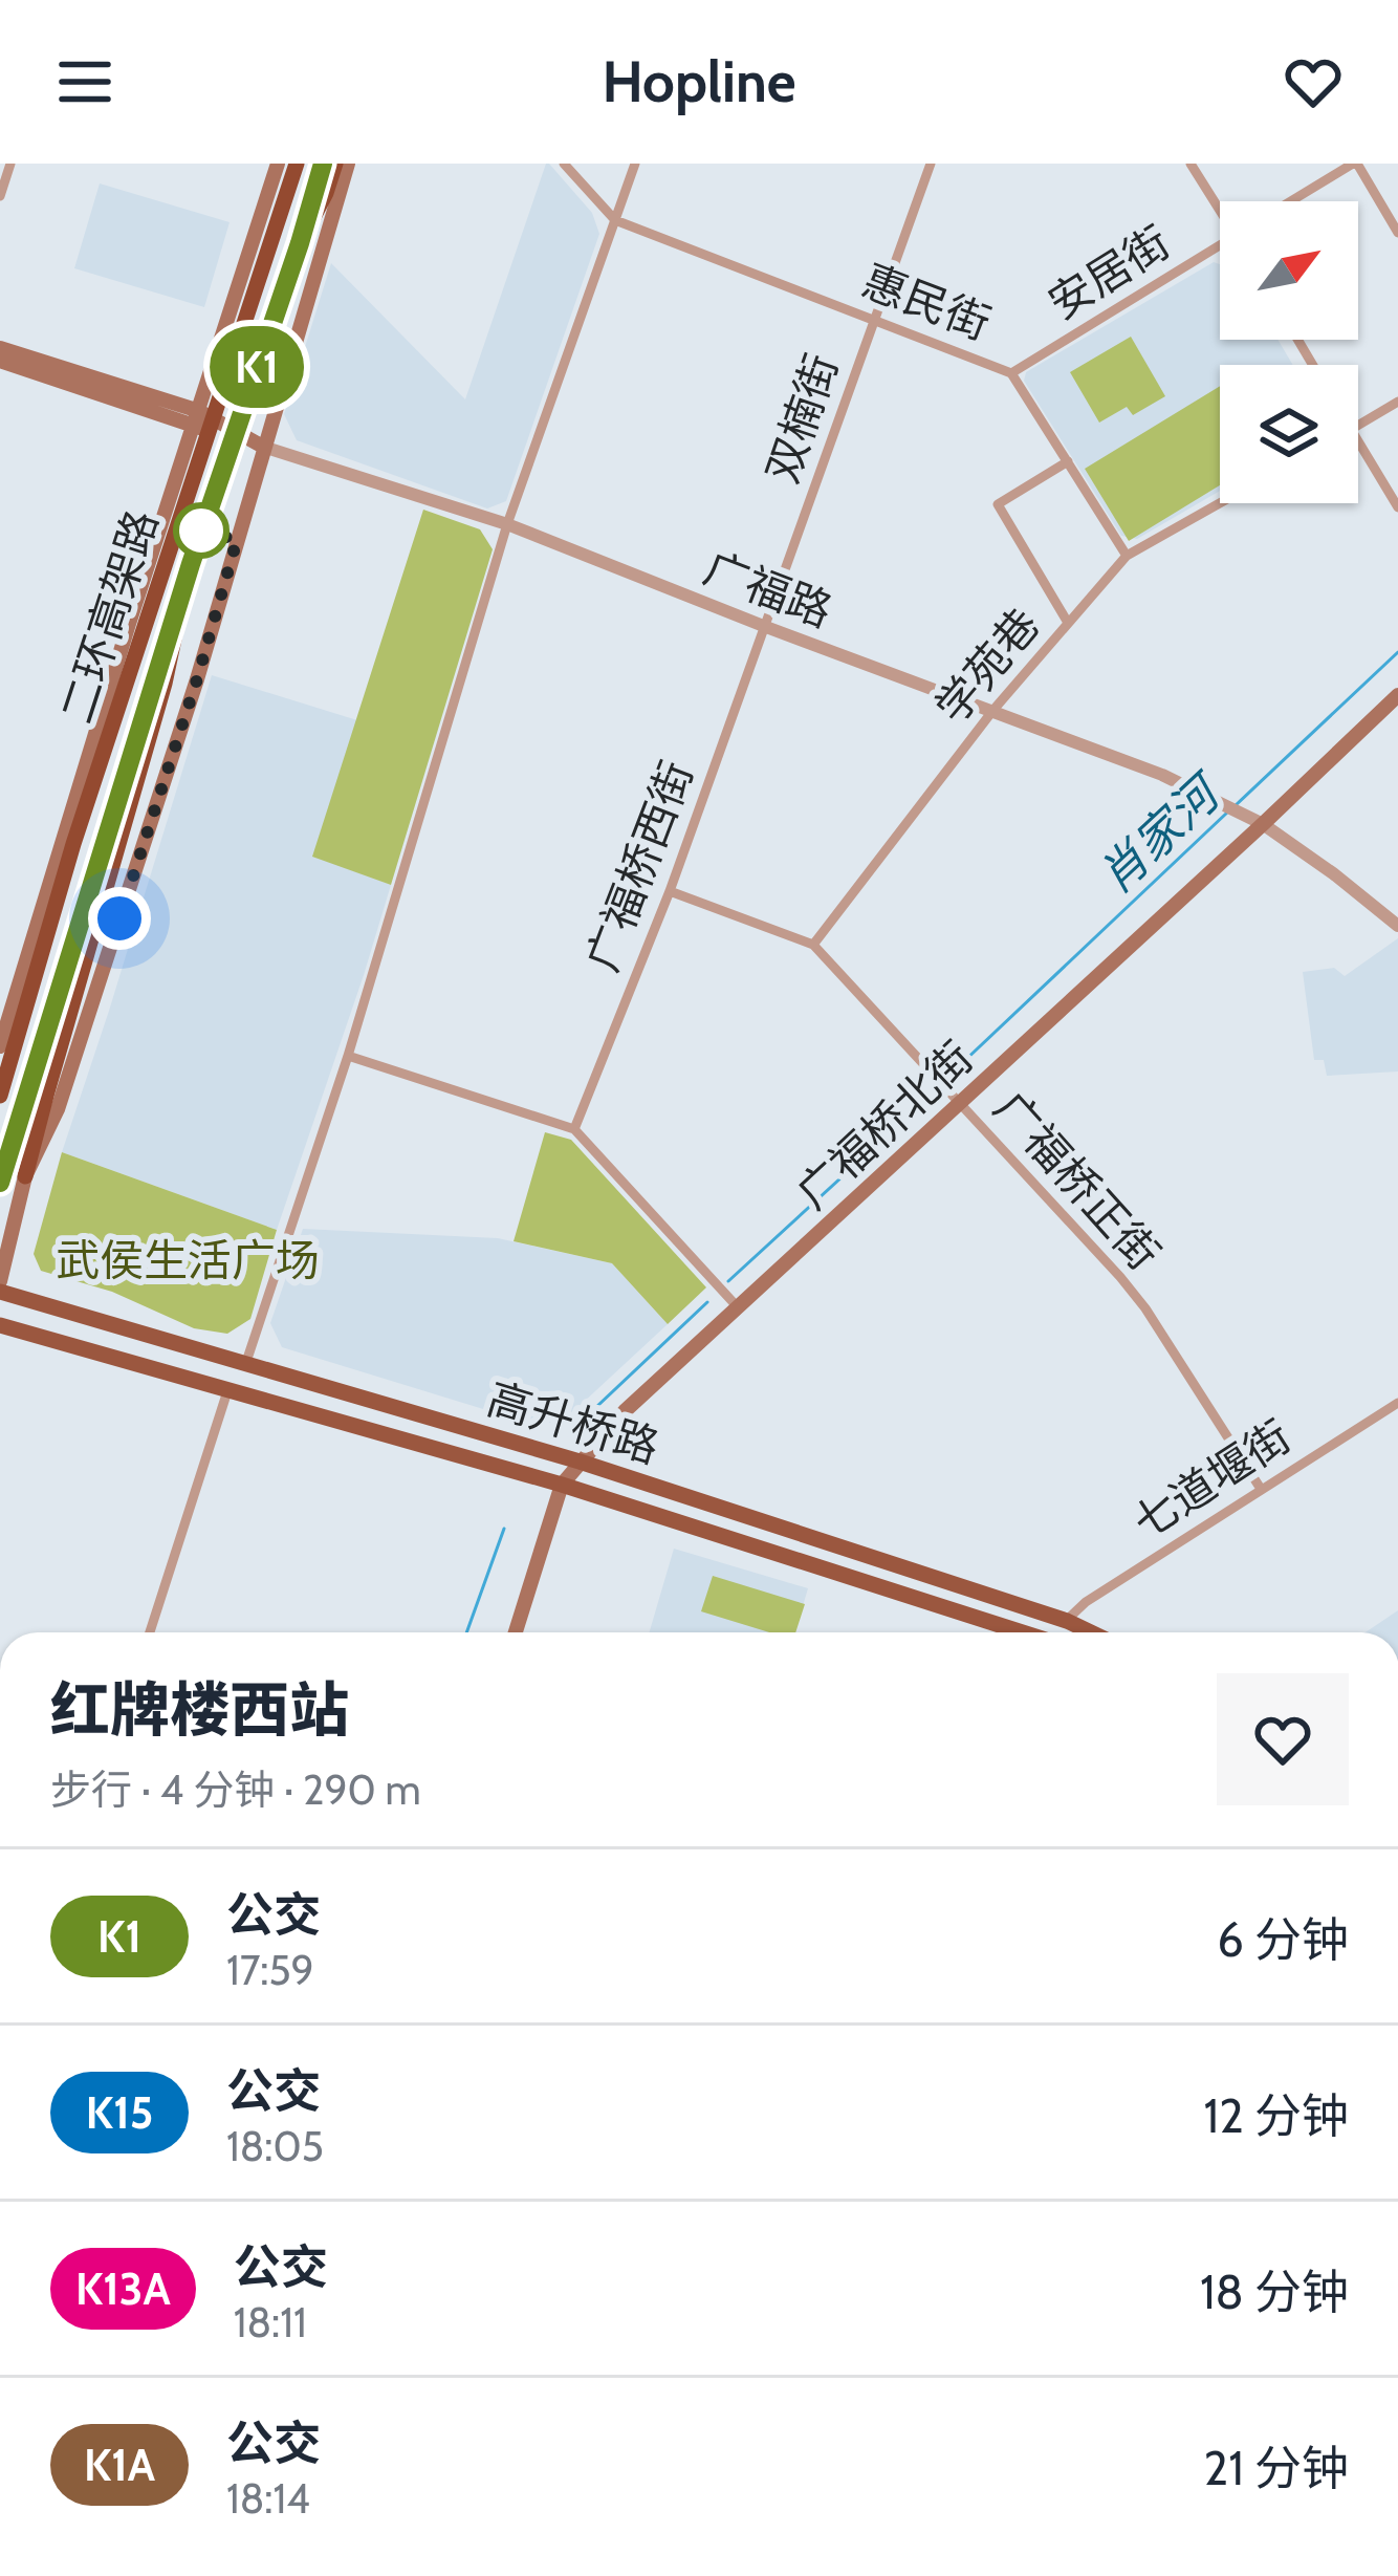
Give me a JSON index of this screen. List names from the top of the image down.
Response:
{
  "streets": {
    "highway": ["二环高架路"],
    "main road": ["广福桥北街", "高升桥路"],
    "street": [
      "安居街",
      "惠民街",
      "双楠街",
      "广福路",
      "学苑巷",
      "广福桥西街",
      "广福桥正街",
      "七道堰街"
    ]
  },
  "crossings": [
    ["安居街", "惠民街"],
    ["惠民街", "双楠街"],
    ["惠民街", "学苑巷"],
    ["双楠街", "广福路"],
    ["双楠街", "广福桥西街"],
    ["广福路", "学苑巷"],
    ["广福路", "广福桥西街"],
    ["广福路", "广福桥北街"],
    ["学苑巷", "广福桥正街"],
    ["广福桥西街", "广福桥正街"],
    ["广福桥北街", "广福桥正街"],
    ["广福桥北街", "高升桥路"],
    ["广福桥正街", "七道堰街"],
    ["高升桥路", "七道堰街"]
  ],
  "water": ["肖家河"],
  "parks": ["武侯生活广场"],
  "lines": ["bus line K1"],
  "north": "top right",
  "page": {
    "header": "Hopline",
    "on_map": "K1",
    "heading": ["红牌楼西站", "步行 · 4 分钟 · 290 m"],
    "list": [
      {
        "mark": "K1",
        "name": "公交",
        "note": "17:59",
        "value": "6 分钟"
      },
      {
        "mark": "K15",
        "name": "公交",
        "note": "18:05",
        "value": "12 分钟"
      },
      {
        "mark": "K13A",
        "name": "公交",
        "note": "18:11",
        "value": "18 分钟"
      },
      {
        "mark": "K1A",
        "name": "公交",
        "note": "18:14",
        "value": "21 分钟"
      }
    ]
  }
}
